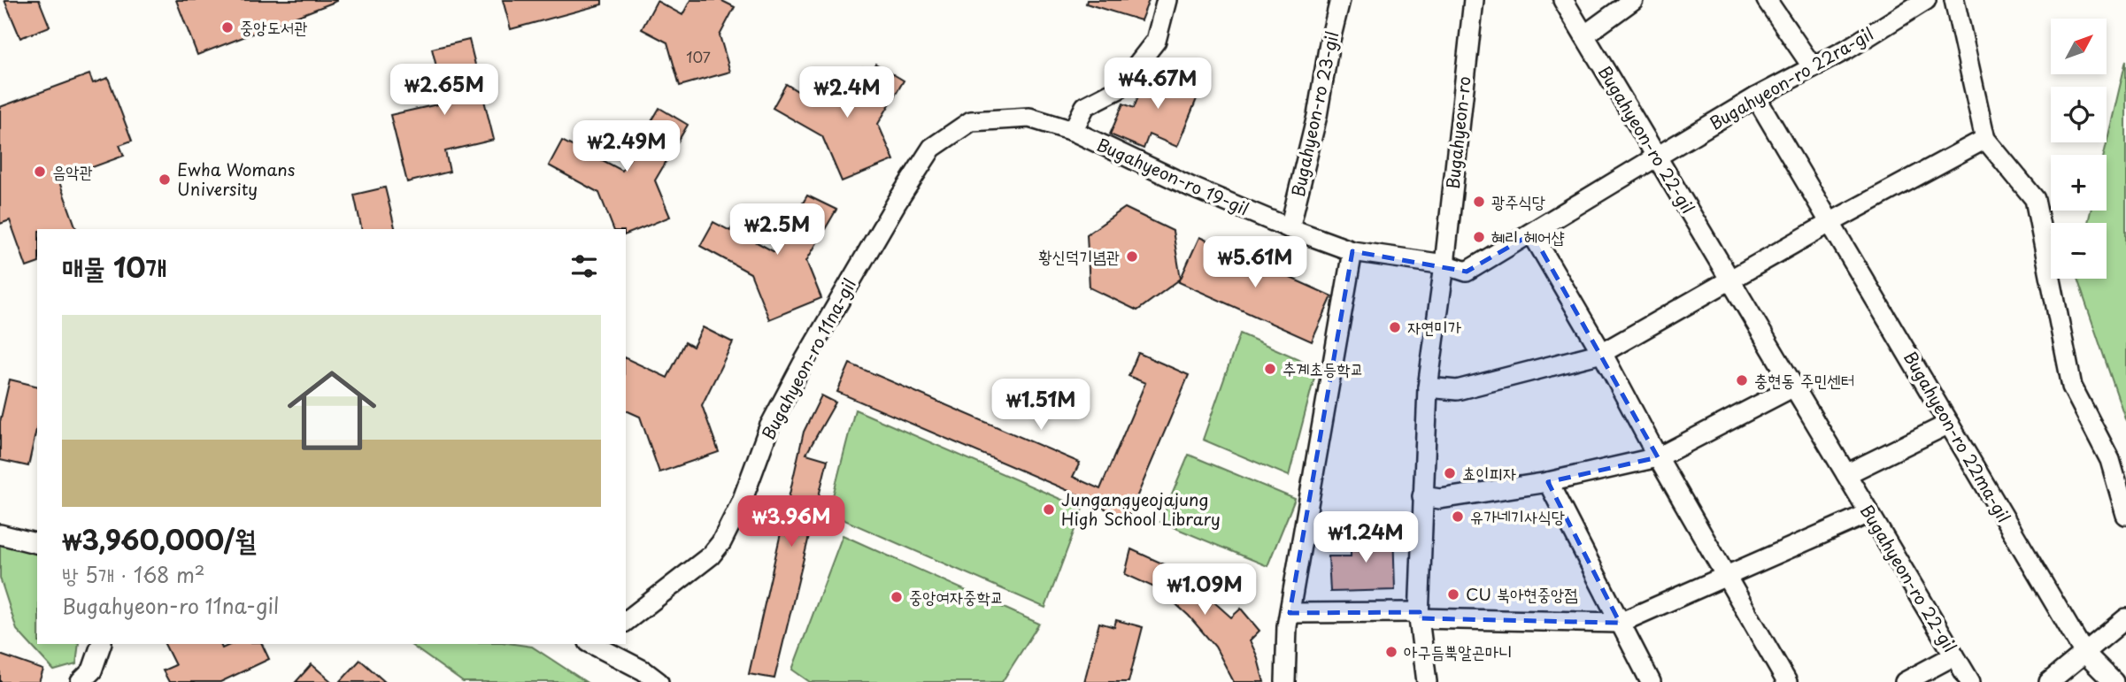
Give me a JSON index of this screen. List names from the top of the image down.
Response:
{
  "streets": {
    "street": [
      "Bugahyeon-ro 22ra-gil",
      "Bugahyeon-ro 23-gil",
      "Bugahyeon-ro",
      "Bugahyeon-ro 22-gil",
      "Bugahyeon-ro 19-gil",
      "Bugahyeon-ro 11na-gil",
      "Bugahyeon-ro 22ma-gil"
    ]
  },
  "crossings": [
    ["Bugahyeon-ro 22ra-gil", "Bugahyeon-ro 22-gil"],
    ["Bugahyeon-ro 22ra-gil", "Bugahyeon-ro 22ma-gil"],
    ["Bugahyeon-ro 23-gil", "Bugahyeon-ro 19-gil"],
    ["Bugahyeon-ro", "Bugahyeon-ro 19-gil"],
    ["Bugahyeon-ro 19-gil", "Bugahyeon-ro 11na-gil"]
  ],
  "places": [
    "중앙도서관",
    "음악관",
    "Ewha Womans University",
    "광주식당",
    "혜리 헤어샵",
    "황신덕기념관",
    "자연미가",
    "추계초등학교",
    "충현동 주민센터",
    "쵸이피자",
    "Jungangyeojajung High School Library",
    "유가네기사식당",
    "CU 북아현중앙점",
    "중앙여자중학교",
    "아구듬뿍알곤마니"
  ],
  "house_numbers": ["107"],
  "north": "top right",
  "page": {
    "map_buttons": ["+", "−"],
    "price": [
      "₩4.67M",
      "₩2.65M",
      "₩2.4M",
      "₩2.49M",
      "₩2.5M",
      "₩5.61M",
      "₩1.51M",
      "₩3.96M",
      "₩1.24M",
      "₩1.09M"
    ],
    "heading": "매물 10개",
    "list": [
      {
        "name": "₩3,960,000/월",
        "note": "방 5개 · 168 m² · Bugahyeon-ro 11na-gil"
      }
    ]
  }
}
